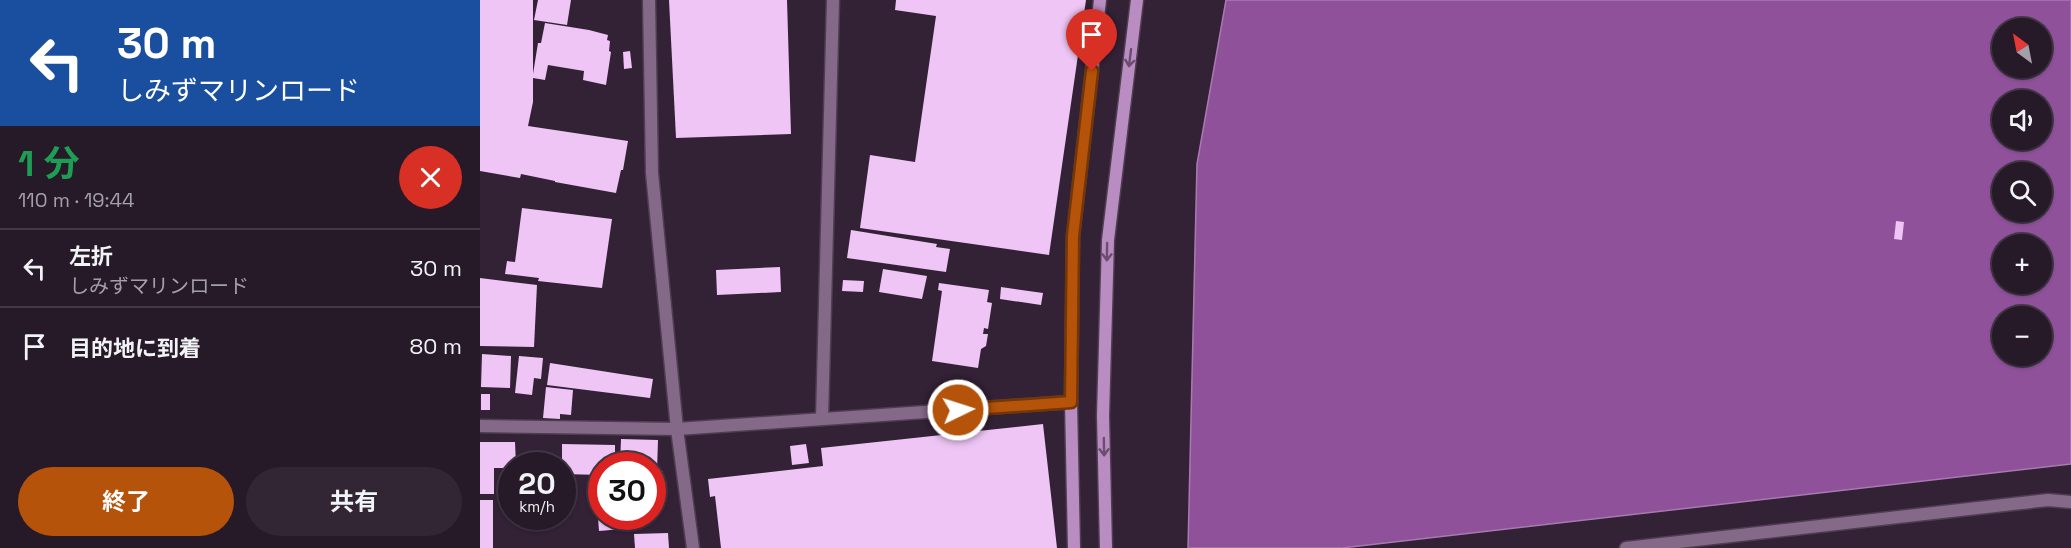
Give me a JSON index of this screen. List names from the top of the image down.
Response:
{
  "north": "top left",
  "page": {
    "turn": ["30 m", "しみずマリンロード"],
    "map_buttons": ["+", "−"],
    "heading": ["1 分", "110 m · 19:44"],
    "list": [
      {
        "name": "左折",
        "note": "しみずマリンロード",
        "value": "30 m"
      },
      {
        "name": "目的地に到着",
        "value": "80 m"
      }
    ],
    "speed": "20 km/h",
    "limit": "30",
    "buttons": ["終了", "共有"]
  }
}
